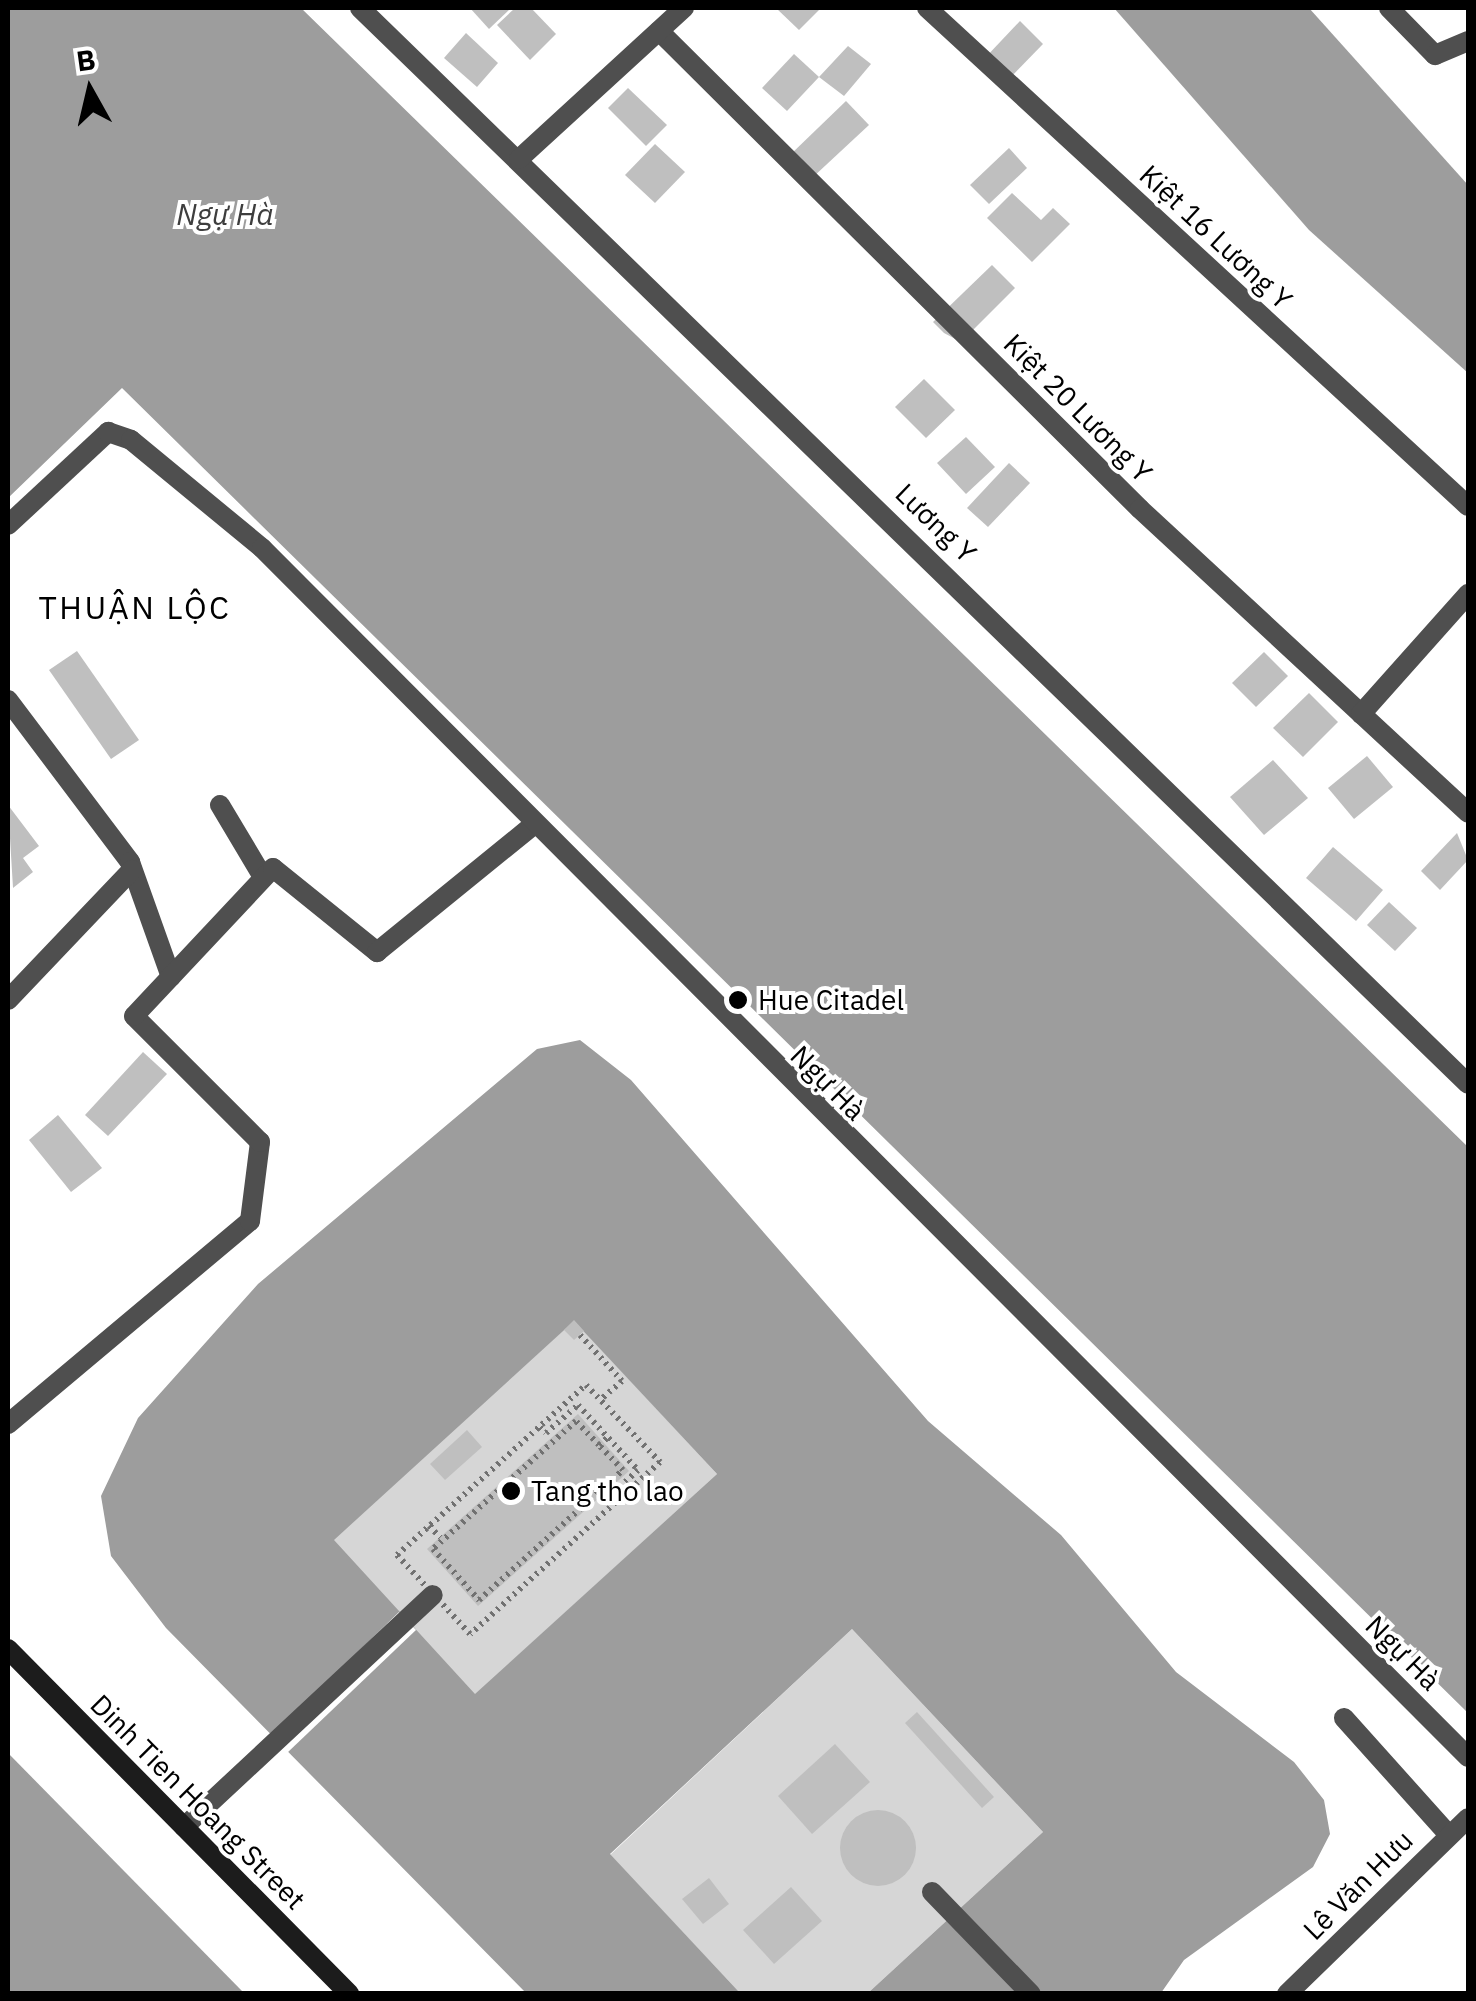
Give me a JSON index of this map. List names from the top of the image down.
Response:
{
  "streets": {
    "main road": ["Dinh Tien Hoang Street"],
    "street": [
      "Kiệt 16 Lương Y",
      "Kiệt 20 Lương Y",
      "Lương Y",
      "Ngự Hà",
      "Lê Văn Hưu"
    ]
  },
  "districts": ["THUẬN LỘC"],
  "water": ["Ngự Hà"],
  "places": ["Hue Citadel", "Tang tho lao"],
  "north": "top"
}
